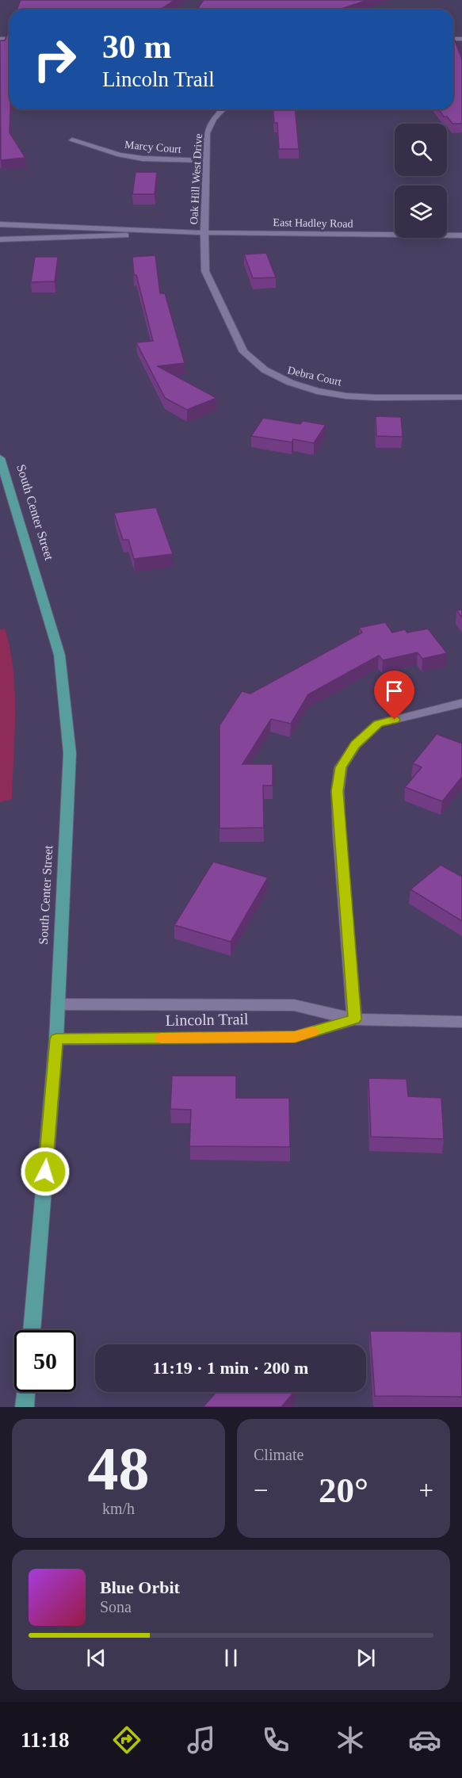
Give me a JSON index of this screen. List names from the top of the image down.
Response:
{
  "streets": {
    "main road": ["South Center Street"],
    "street": [
      "Marcy Court",
      "Oak Hill West Drive",
      "East Hadley Road",
      "Debra Court",
      "Lincoln Trail"
    ]
  },
  "crossings": [
    ["Marcy Court", "Oak Hill West Drive"],
    ["Oak Hill West Drive", "East Hadley Road"],
    ["Oak Hill West Drive", "Debra Court"],
    ["East Hadley Road", "Debra Court"],
    ["South Center Street", "Lincoln Trail"]
  ],
  "page": {
    "turn": ["30 m", "Lincoln Trail"],
    "limit": "50",
    "trip": "11:19 · 1 min · 200 m",
    "tile": [
      ["48", "km/h"],
      "Climate"
    ],
    "heat": ["−", "20°", "+"],
    "song": ["Blue Orbit", "Sona"],
    "tabs": "11:18"
  }
}
